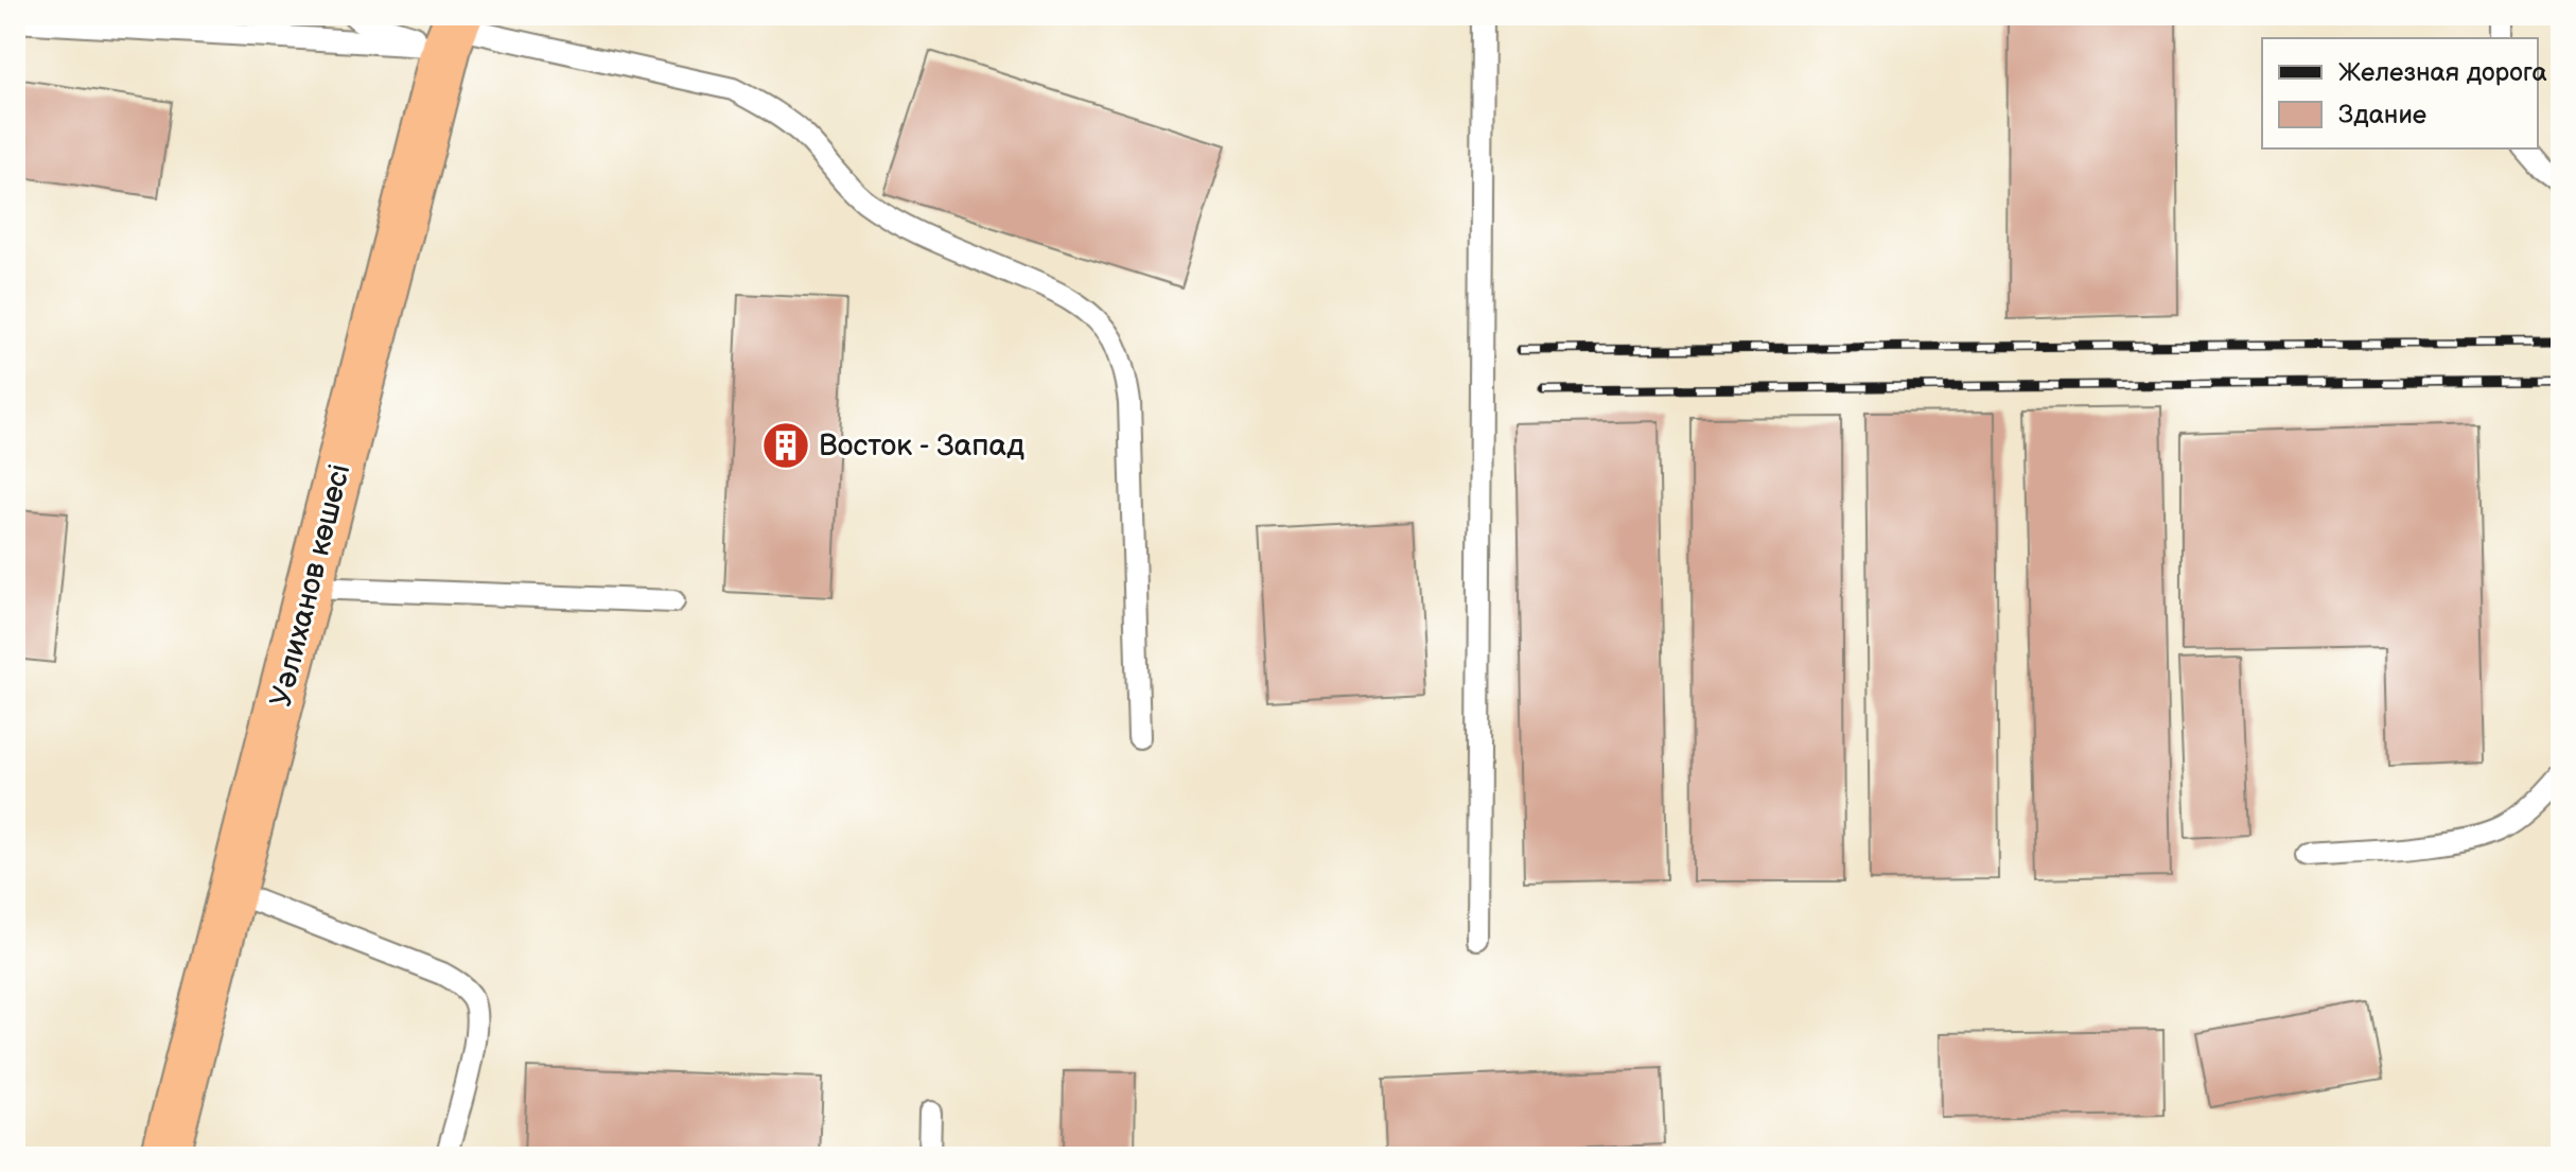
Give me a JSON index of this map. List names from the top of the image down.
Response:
{
  "streets": {
    "highway": ["Уәлиханов көшесі"]
  },
  "places": {
    "building": ["Восток - Запад"]
  },
  "legend": ["Железная дорога", "Здание"]
}
